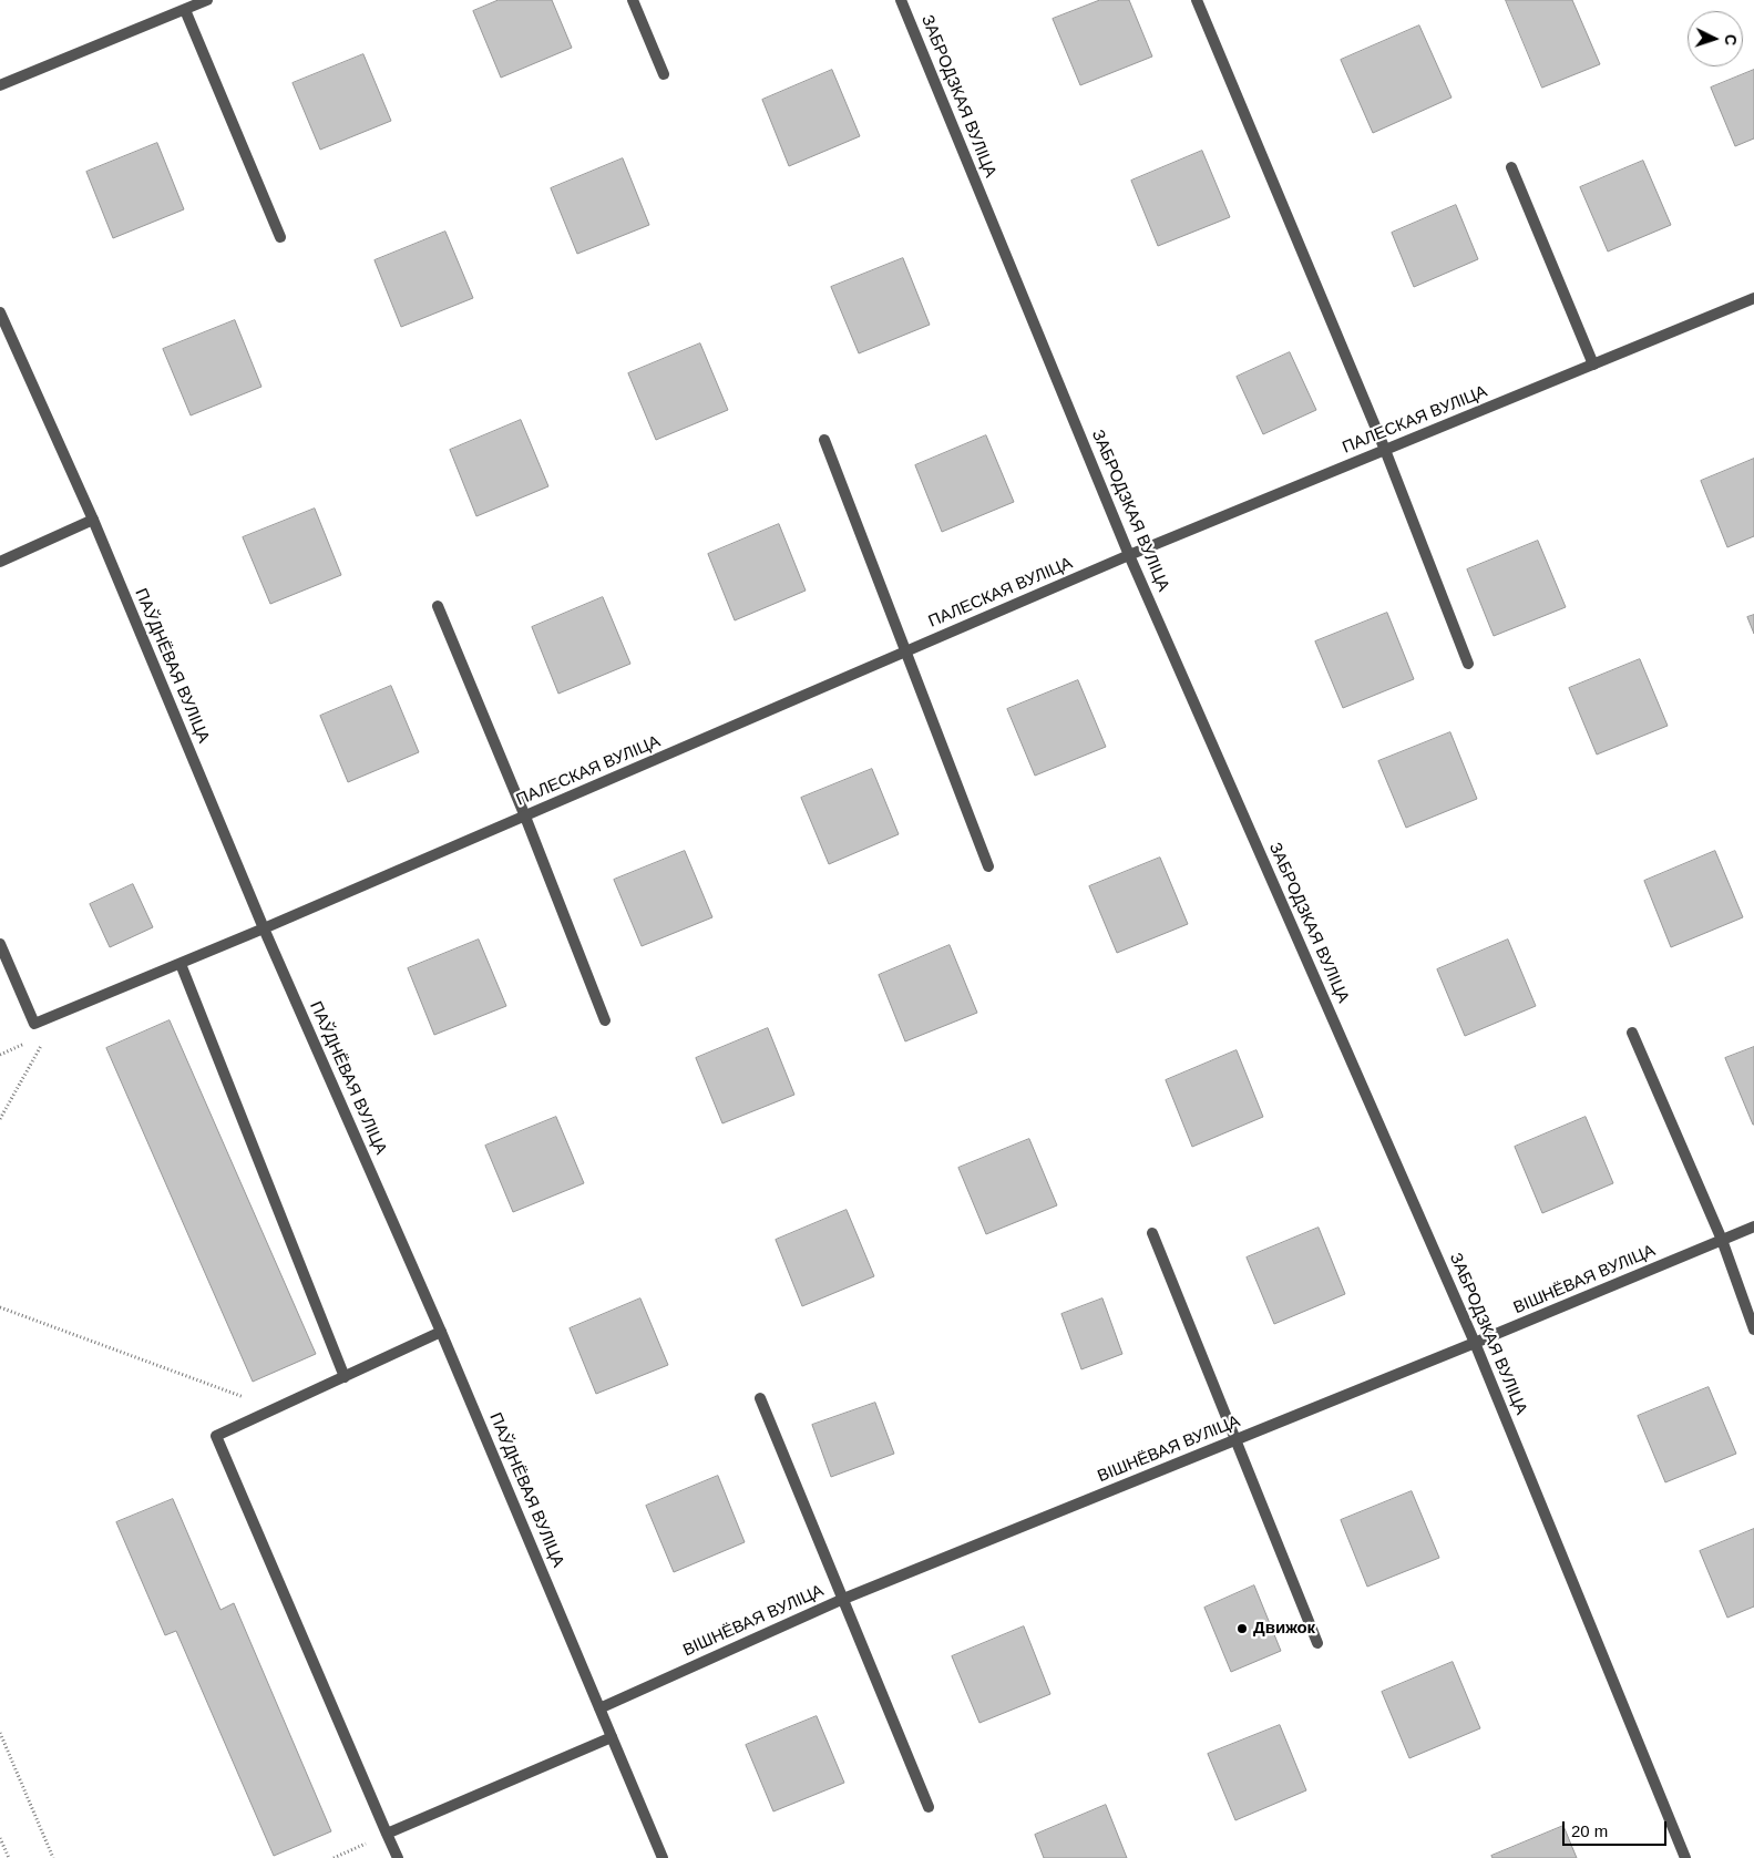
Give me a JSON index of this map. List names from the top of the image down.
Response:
{
  "streets": {
    "street": [
      "ЗАБРОДЗКАЯ ВУЛІЦА",
      "ПАЛЕСКАЯ ВУЛІЦА",
      "ПАЎДНЁВАЯ ВУЛІЦА",
      "ВІШНЁВАЯ ВУЛІЦА"
    ]
  },
  "crossings": [
    ["ЗАБРОДЗКАЯ ВУЛІЦА", "ПАЛЕСКАЯ ВУЛІЦА"],
    ["ЗАБРОДЗКАЯ ВУЛІЦА", "ВІШНЁВАЯ ВУЛІЦА"],
    ["ПАЛЕСКАЯ ВУЛІЦА", "ПАЎДНЁВАЯ ВУЛІЦА"],
    ["ПАЎДНЁВАЯ ВУЛІЦА", "ВІШНЁВАЯ ВУЛІЦА"]
  ],
  "places": ["Движок"],
  "scale_bar": "20 m",
  "north": "right"
}
